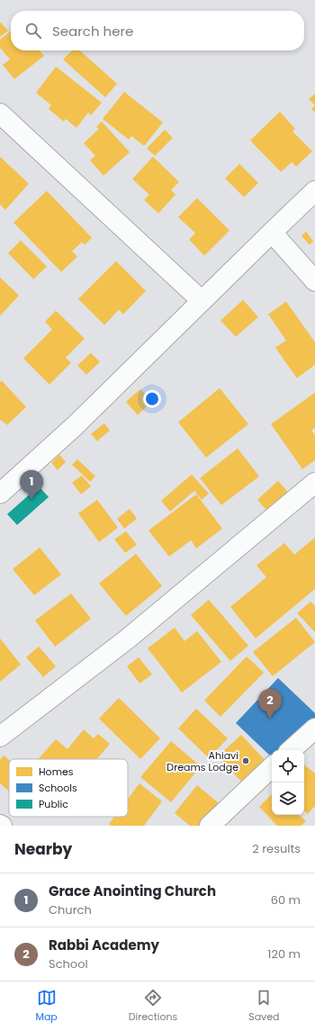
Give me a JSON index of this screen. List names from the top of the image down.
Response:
{
  "places": ["Ahiavi Dreams Lodge"],
  "legend": ["Homes", "Schools", "Public"],
  "page": {
    "search": "Search here",
    "pins": ["1", "2"],
    "heading": ["Nearby", "2 results"],
    "list": [
      {
        "mark": "1",
        "name": "Grace Anointing Church",
        "note": "Church",
        "value": "60 m"
      },
      {
        "mark": "2",
        "name": "Rabbi Academy",
        "note": "School",
        "value": "120 m"
      }
    ],
    "nav": ["Map", "Directions", "Saved"]
  }
}
